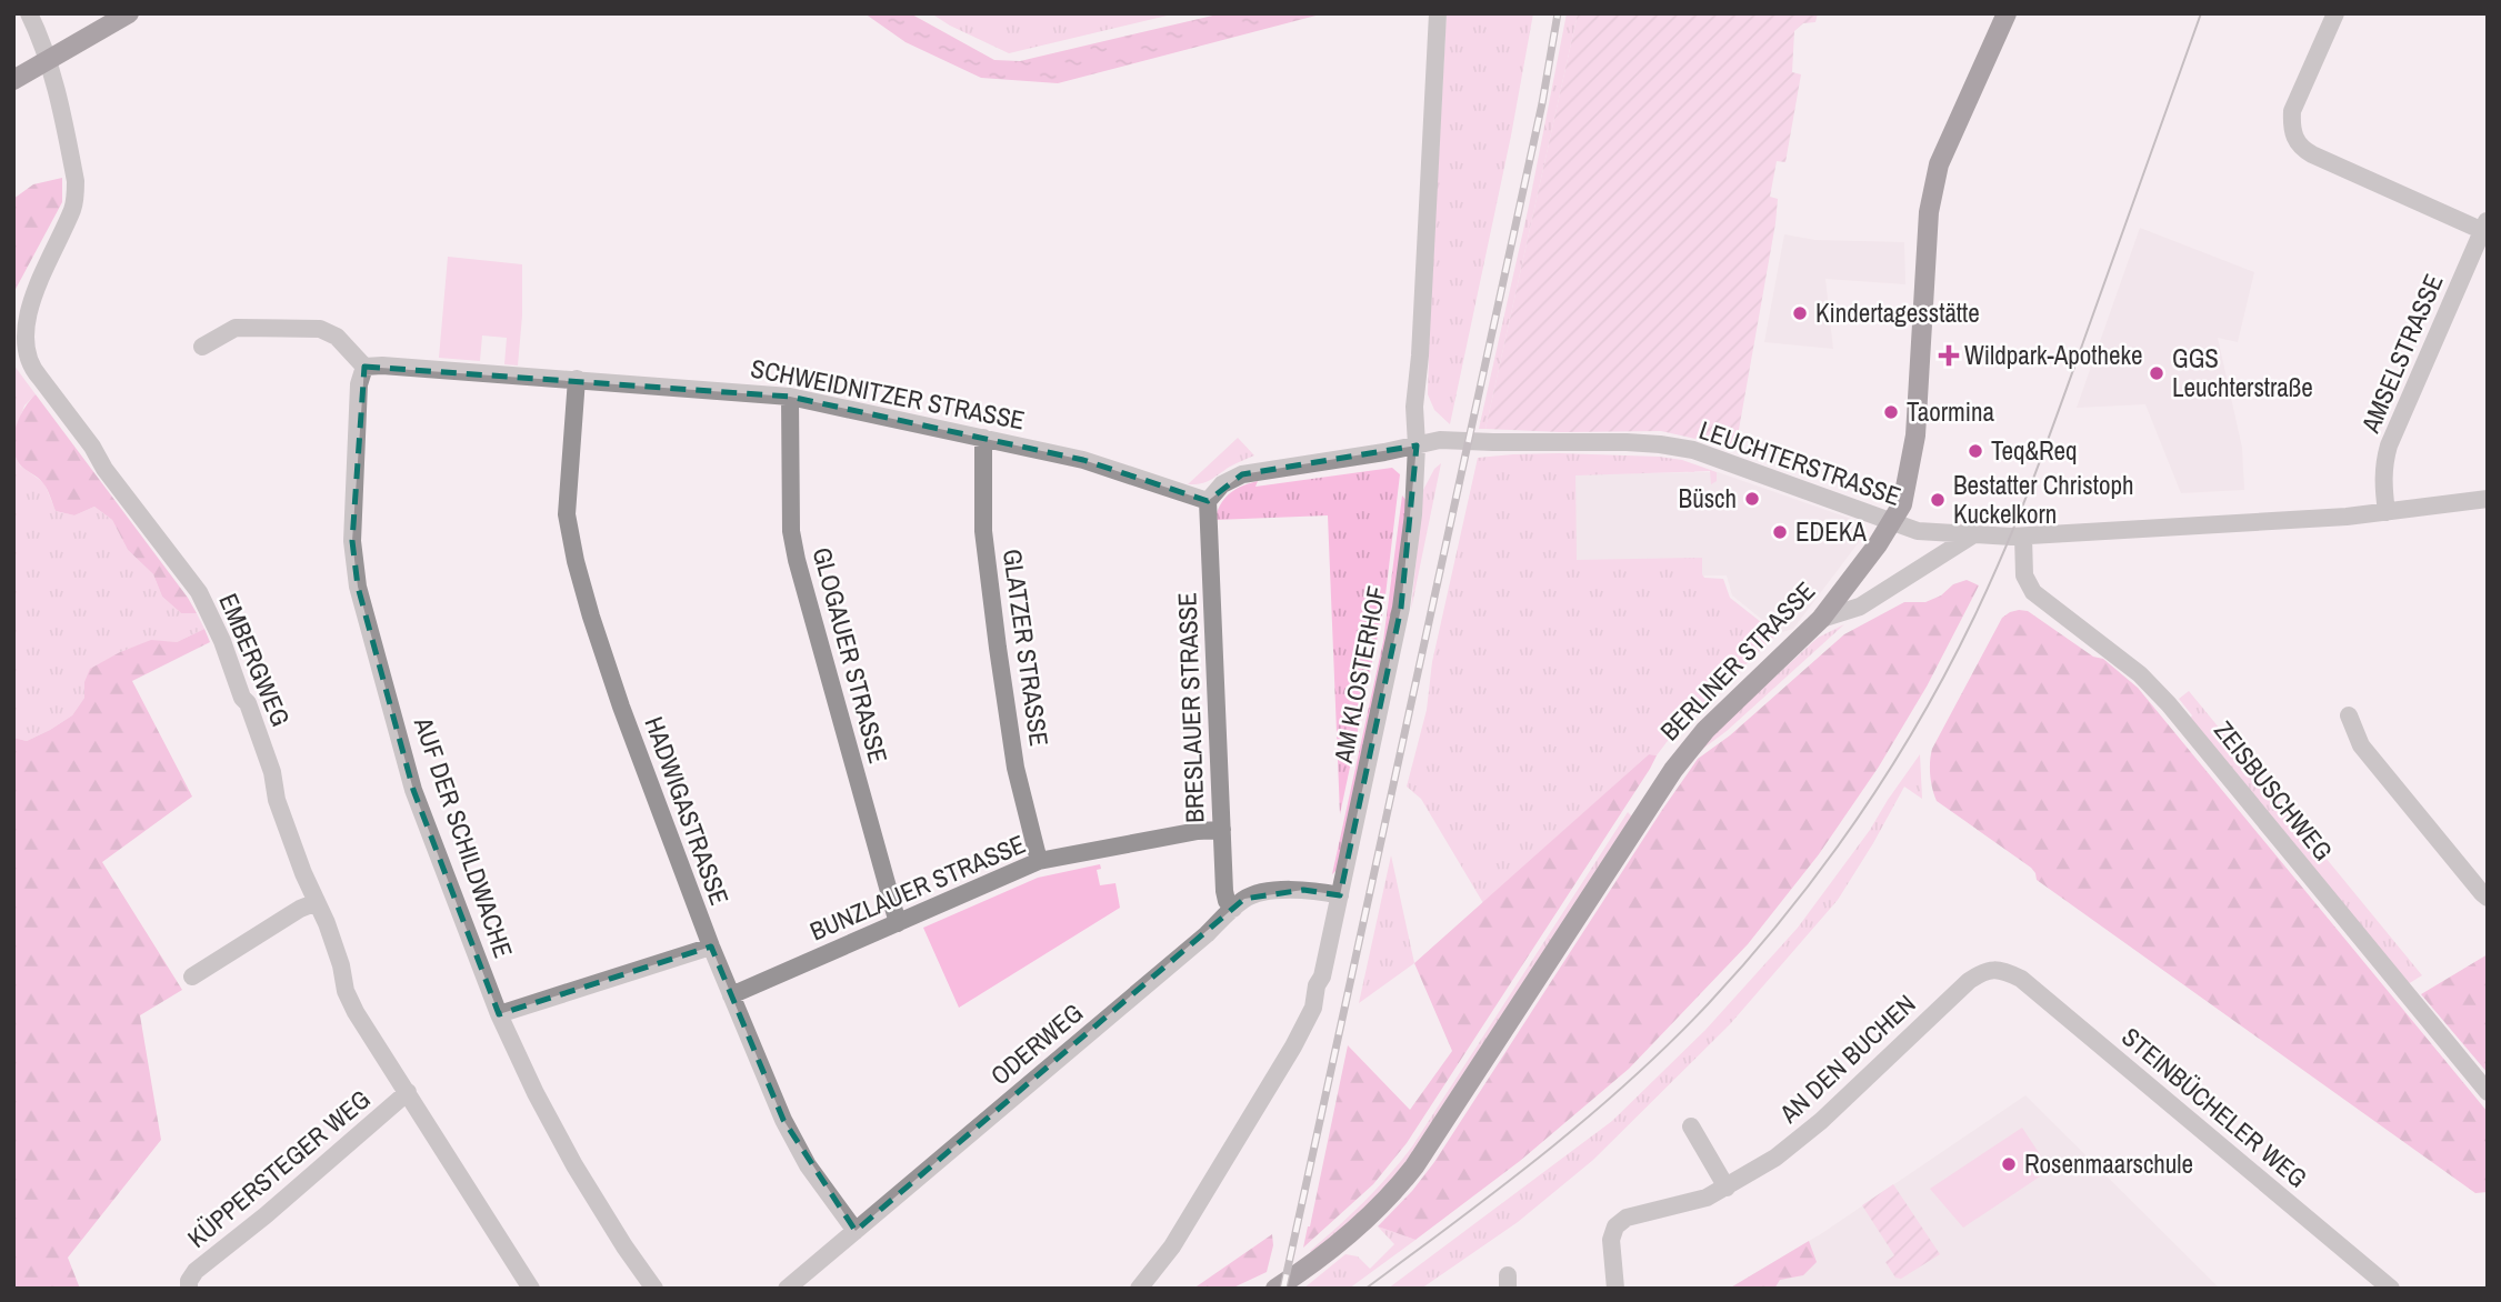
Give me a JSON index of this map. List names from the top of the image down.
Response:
{
  "streets": {
    "main road": ["BERLINER STRASSE"],
    "street": [
      "AMSELSTRASSE",
      "SCHWEIDNITZER STRASSE",
      "LEUCHTERSTRASSE",
      "GLATZER STRASSE",
      "GLOGAUER STRASSE",
      "EMBERGWEG",
      "AM KLOSTERHOF",
      "BRESLAUER STRASSE",
      "ZEISBUSCHWEG",
      "HADWIGASTRASSE",
      "AUF DER SCHILDWACHE",
      "BUNZLAUER STRASSE",
      "ODERWEG",
      "AN DEN BUCHEN",
      "STEINBÜCHELER WEG",
      "KÜPPERSTEGER WEG"
    ]
  },
  "crossings": [
    ["AMSELSTRASSE", "LEUCHTERSTRASSE"],
    ["SCHWEIDNITZER STRASSE", "GLATZER STRASSE"],
    ["SCHWEIDNITZER STRASSE", "GLOGAUER STRASSE"],
    ["SCHWEIDNITZER STRASSE", "BRESLAUER STRASSE"],
    ["SCHWEIDNITZER STRASSE", "HADWIGASTRASSE"],
    ["SCHWEIDNITZER STRASSE", "AUF DER SCHILDWACHE"],
    ["LEUCHTERSTRASSE", "BERLINER STRASSE"],
    ["LEUCHTERSTRASSE", "AM KLOSTERHOF"],
    ["LEUCHTERSTRASSE", "ZEISBUSCHWEG"],
    ["GLATZER STRASSE", "BUNZLAUER STRASSE"],
    ["GLOGAUER STRASSE", "BUNZLAUER STRASSE"],
    ["EMBERGWEG", "KÜPPERSTEGER WEG"],
    ["AM KLOSTERHOF", "ODERWEG"],
    ["BRESLAUER STRASSE", "BUNZLAUER STRASSE"],
    ["BRESLAUER STRASSE", "ODERWEG"],
    ["HADWIGASTRASSE", "BUNZLAUER STRASSE"],
    ["HADWIGASTRASSE", "ODERWEG"],
    ["AN DEN BUCHEN", "STEINBÜCHELER WEG"]
  ],
  "places": {
    "other": [
      "Kindertagesstätte",
      "GGS Leuchterstraße",
      "Taormina",
      "Teq&Req",
      "Büsch",
      "Bestatter Christoph Kuckelkorn",
      "EDEKA",
      "Rosenmaarschule"
    ],
    "health": ["Wildpark-Apotheke"]
  }
}
